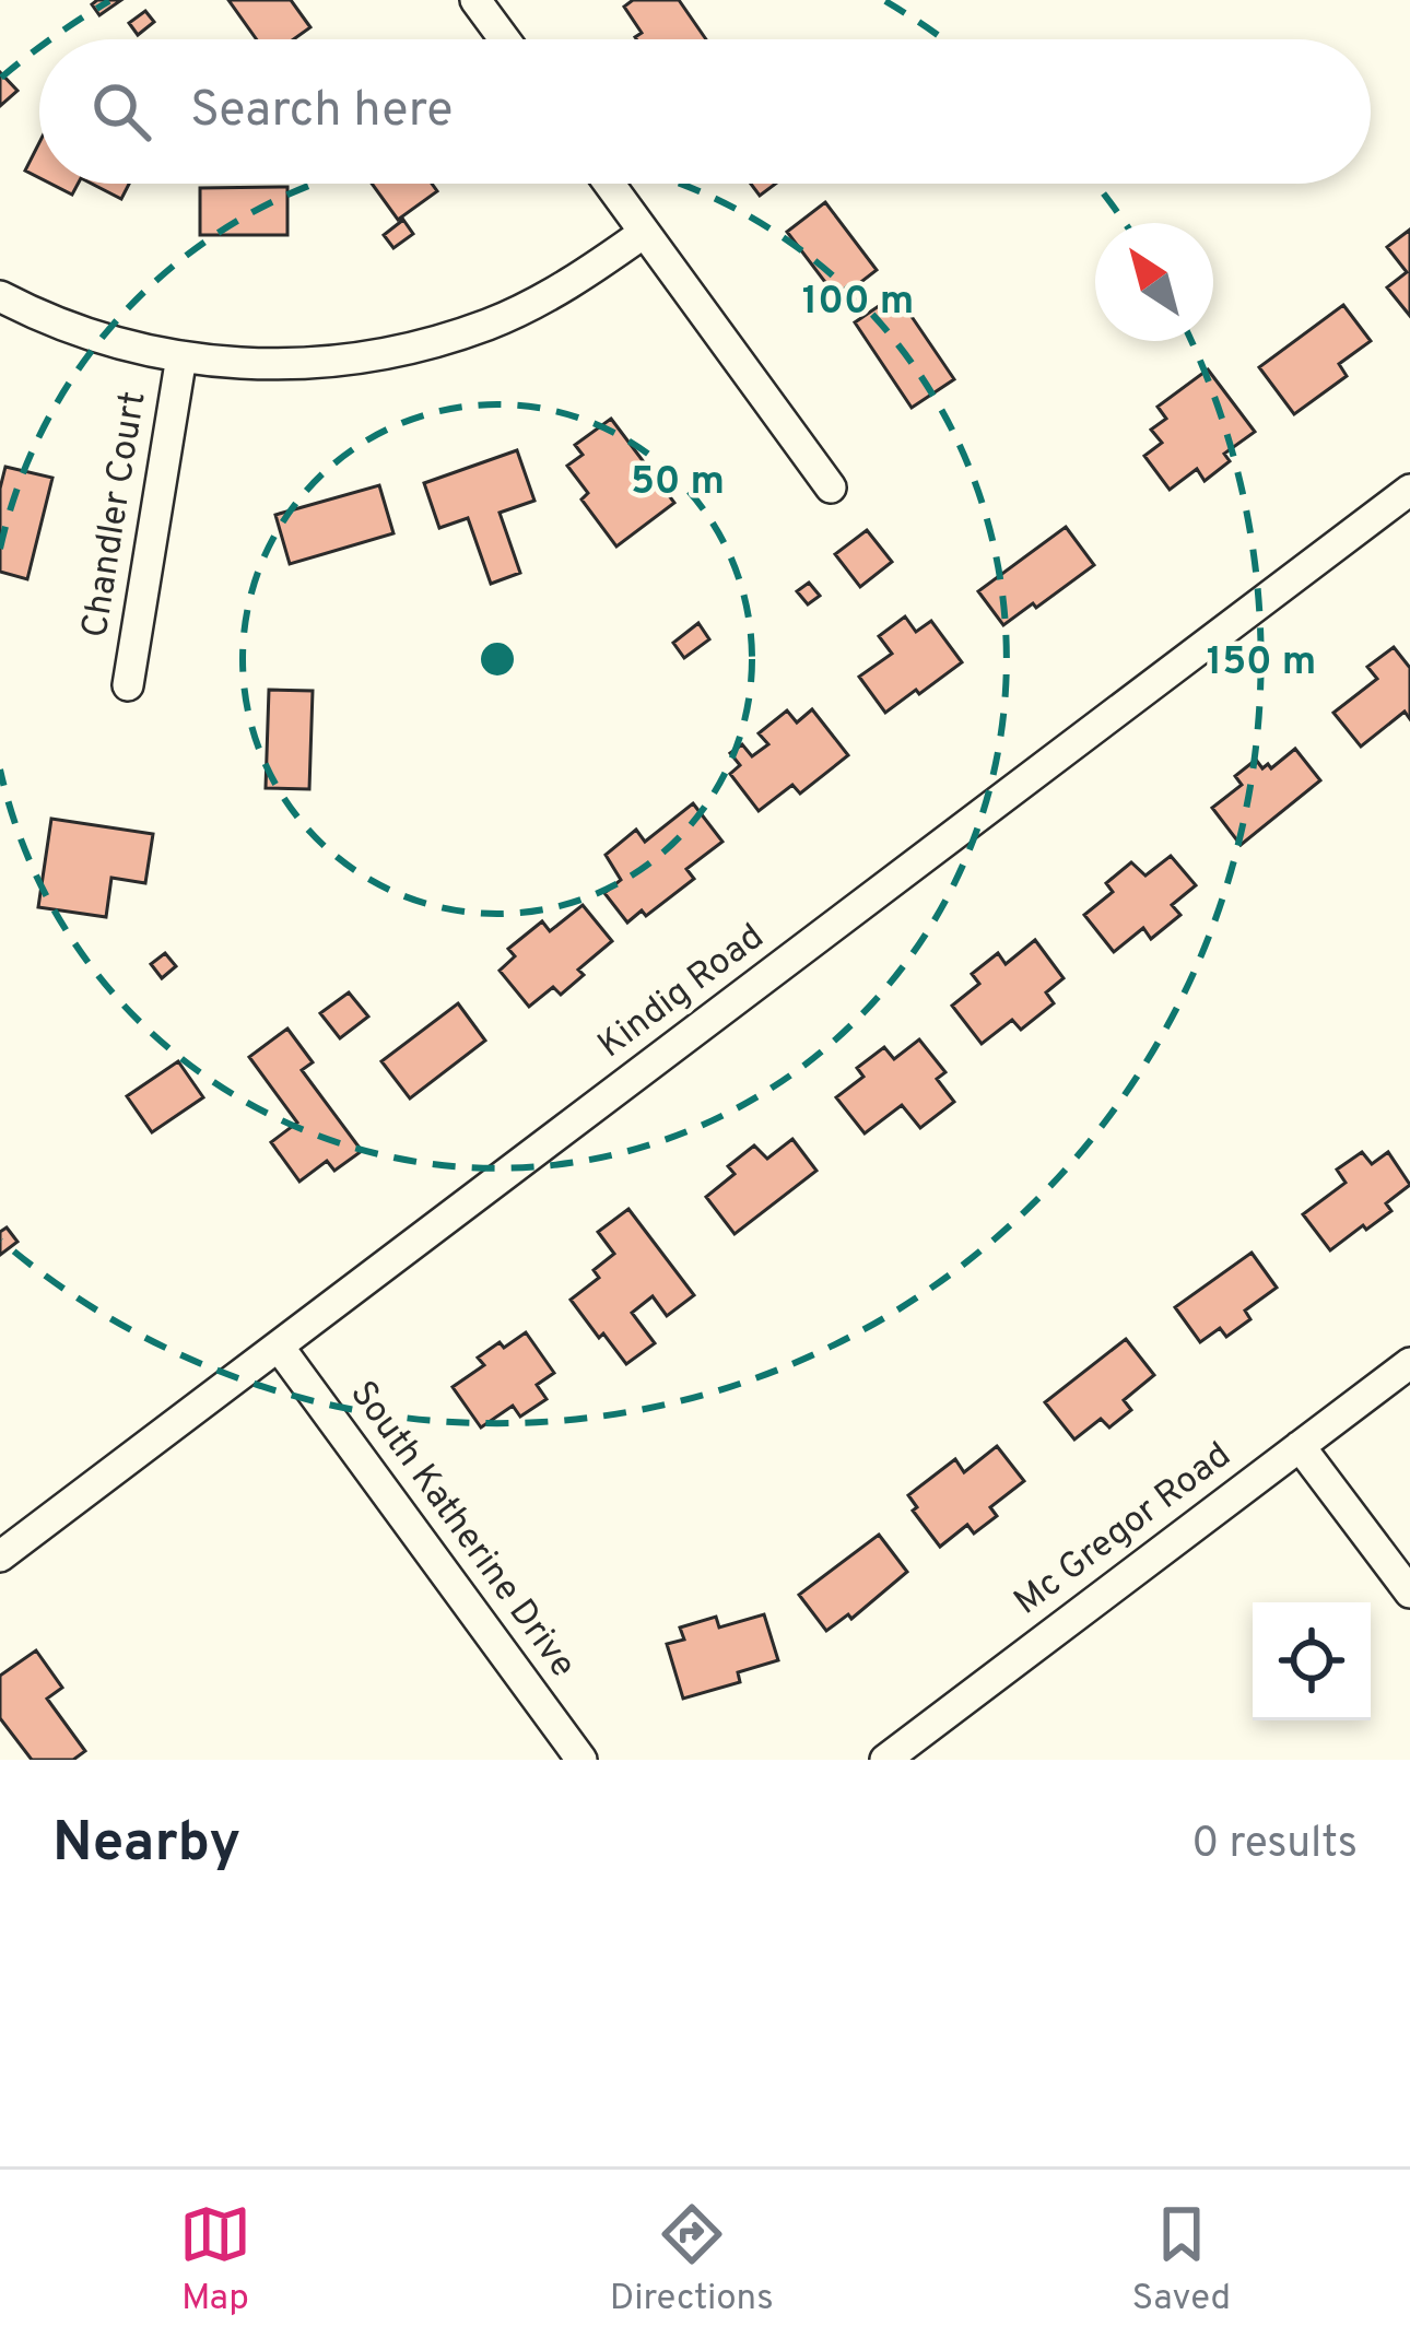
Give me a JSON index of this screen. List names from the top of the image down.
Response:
{
  "streets": {
    "street": [
      "Chandler Court",
      "Kindig Road",
      "South Katherine Drive",
      "Mc Gregor Road"
    ]
  },
  "crossings": [
    ["Kindig Road", "South Katherine Drive"]
  ],
  "north": "top left",
  "page": {
    "search": "Search here",
    "heading": ["Nearby", "0 results"],
    "nav": ["Map", "Directions", "Saved"]
  },
  "rings": ["100 m", "50 m", "150 m"]
}
